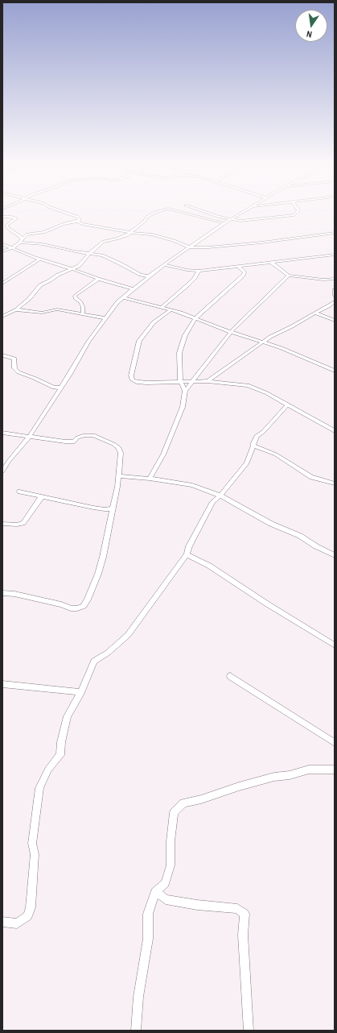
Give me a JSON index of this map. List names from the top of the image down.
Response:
{
  "north": "bottom"
}
